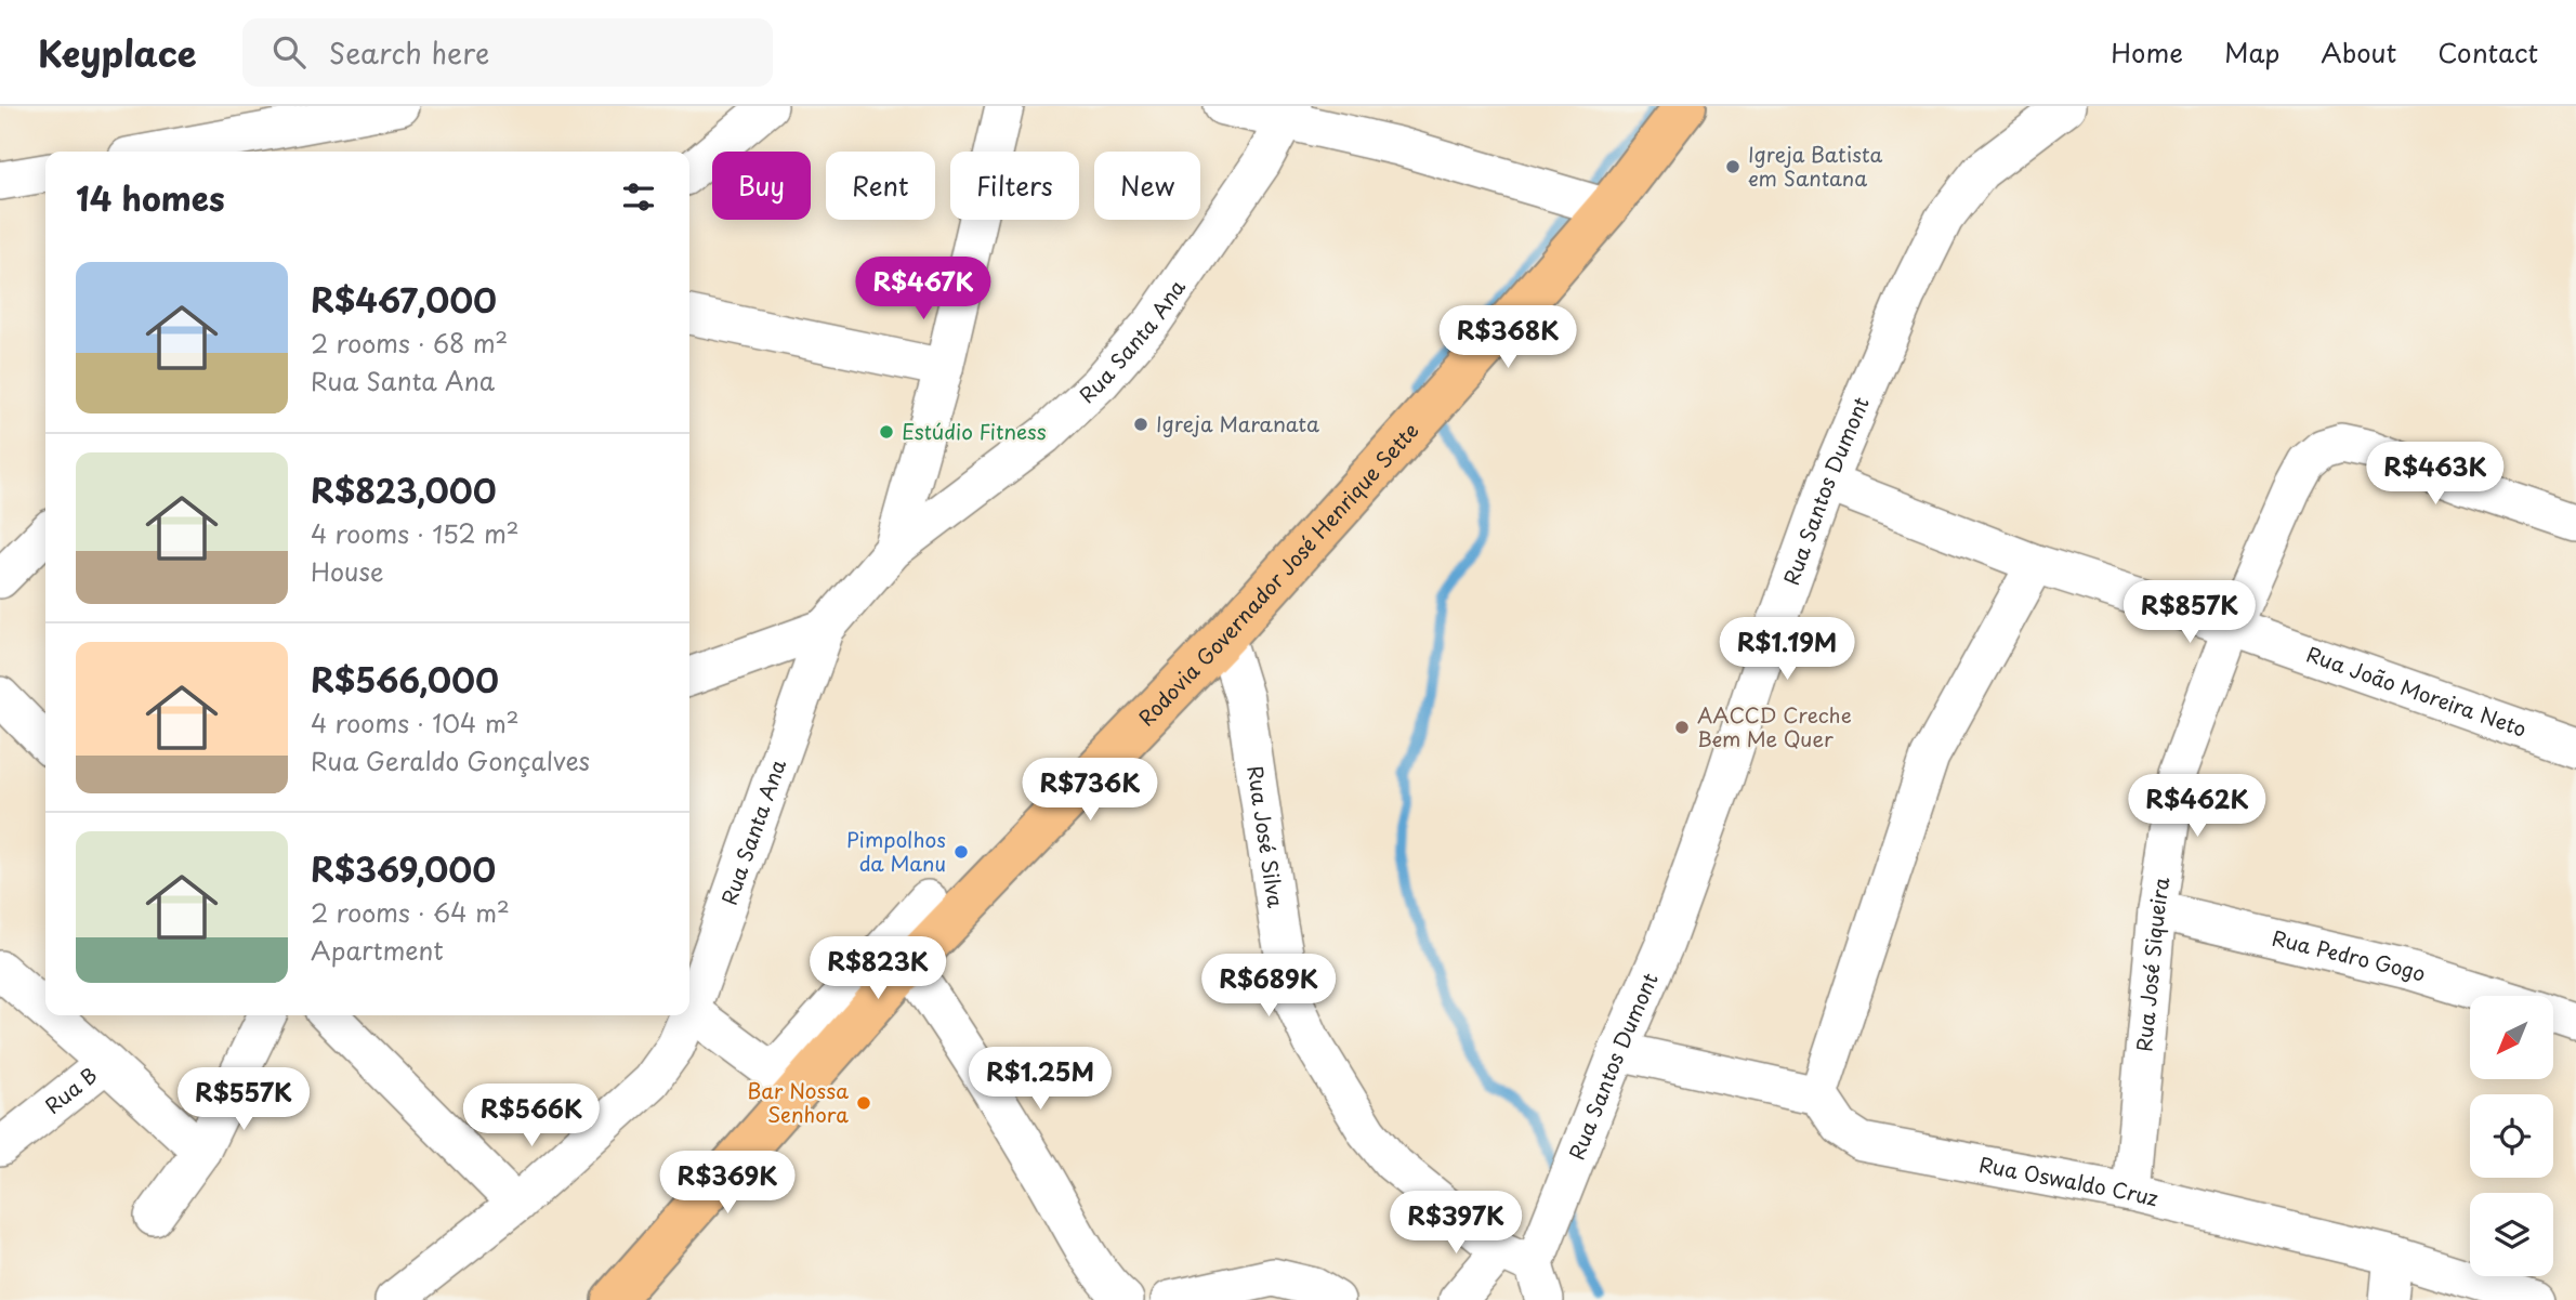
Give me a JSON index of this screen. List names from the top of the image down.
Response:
{
  "streets": {
    "main road": ["Rodovia Governador José Henrique Sette"],
    "street": [
      "Rua Santa Ana",
      "Rua Santos Dumont",
      "Rua João Moreira Neto",
      "Rua José Silva",
      "Rua Pedro Gogo",
      "Rua José Siqueira",
      "Rua B",
      "Rua Oswaldo Cruz"
    ]
  },
  "crossings": [
    ["Rua Santos Dumont", "Rua João Moreira Neto"],
    ["Rua Santos Dumont", "Rua José Silva"],
    ["Rodovia Governador José Henrique Sette", "Rua José Silva"],
    ["Rua João Moreira Neto", "Rua José Siqueira"],
    ["Rua Pedro Gogo", "Rua José Siqueira"],
    ["Rua José Siqueira", "Rua Oswaldo Cruz"]
  ],
  "places": [
    "Igreja Batista em Santana",
    "Igreja Maranata",
    "Estúdio Fitness",
    "AACCD Creche Bem Me Quer",
    "Pimpolhos da Manu",
    "Bar Nossa Senhora"
  ],
  "north": "bottom left",
  "page": {
    "header": "Keyplace",
    "search": "Search here",
    "nav": [
      "Home",
      "Map",
      "About",
      "Contact"
    ],
    "chip": [
      "Buy",
      "Rent",
      "Filters",
      "New"
    ],
    "heading": "14 homes",
    "list": [
      {
        "name": "R$467,000",
        "note": "2 rooms · 68 m² · Rua Santa Ana"
      },
      {
        "name": "R$823,000",
        "note": "4 rooms · 152 m² · House"
      },
      {
        "name": "R$566,000",
        "note": "4 rooms · 104 m² · Rua Geraldo Gonçalves"
      },
      {
        "name": "R$369,000",
        "note": "2 rooms · 64 m² · Apartment"
      }
    ],
    "price": [
      "R$467K",
      "R$368K",
      "R$463K",
      "R$857K",
      "R$1.19M",
      "R$736K",
      "R$462K",
      "R$823K",
      "R$689K",
      "R$1.25M",
      "R$557K",
      "R$566K",
      "R$369K",
      "R$397K"
    ]
  }
}
